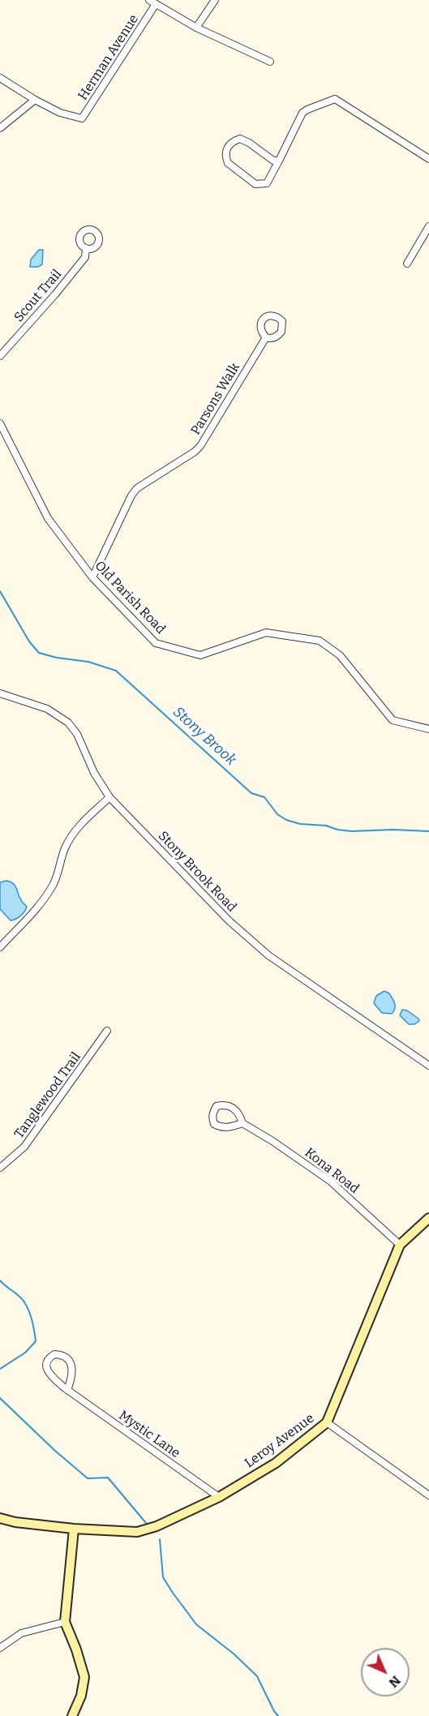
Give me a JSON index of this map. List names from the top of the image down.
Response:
{
  "streets": {
    "street": [
      "Herman Avenue",
      "Scout Trail",
      "Parsons Walk",
      "Old Parish Road",
      "Stony Brook Road",
      "Tanglewood Trail",
      "Kona Road",
      "Mystic Lane",
      "Leroy Avenue"
    ]
  },
  "crossings": [
    ["Parsons Walk", "Old Parish Road"],
    ["Kona Road", "Leroy Avenue"],
    ["Mystic Lane", "Leroy Avenue"]
  ],
  "water": ["Stony Brook"],
  "north": "bottom right"
}
